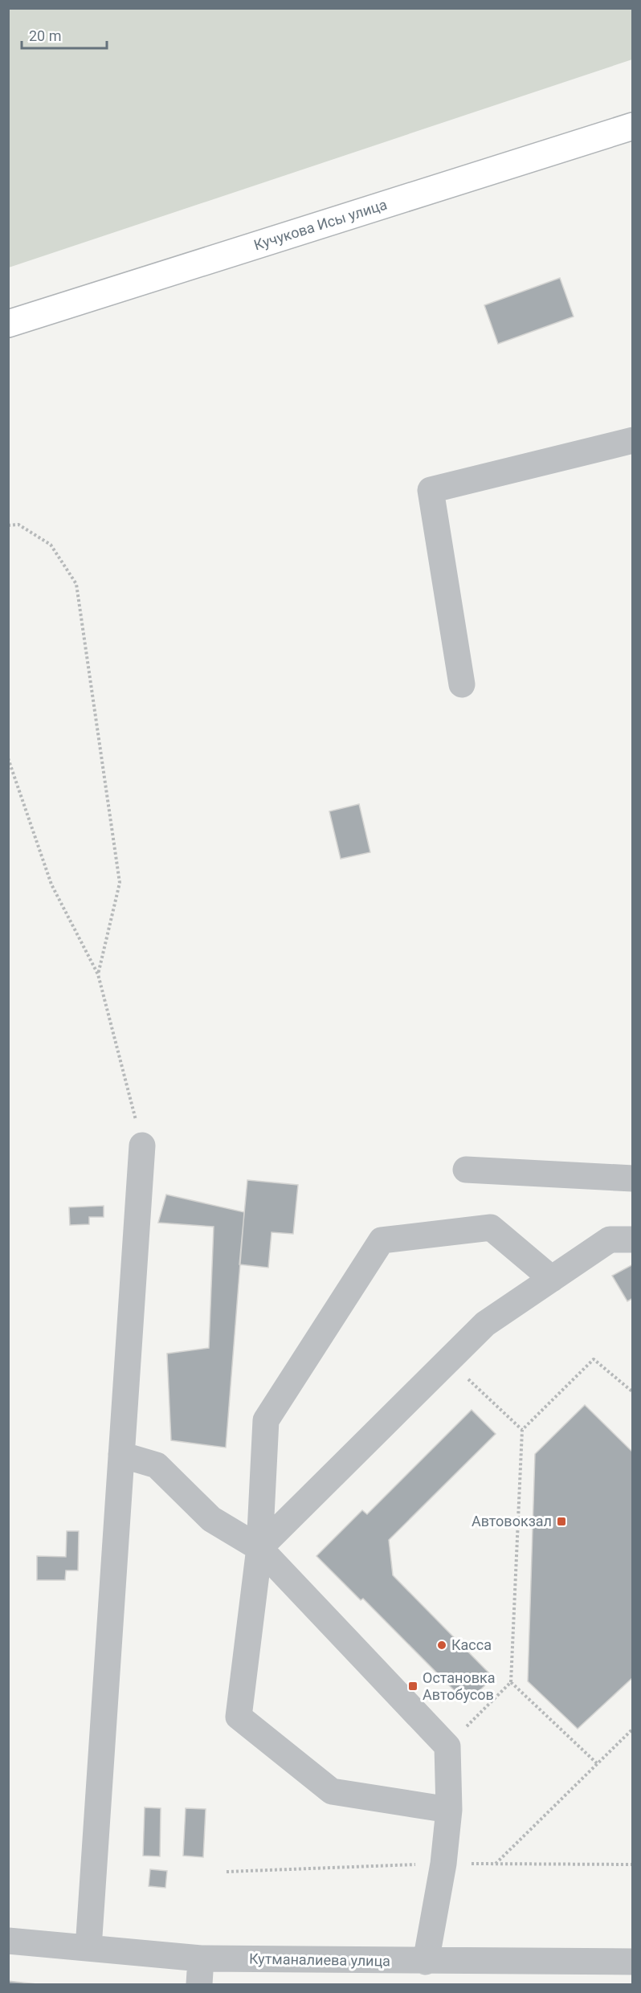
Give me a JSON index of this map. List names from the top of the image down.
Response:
{
  "streets": {
    "main road": ["Кучукова Исы улица"],
    "street": ["Кутманалиева улица"]
  },
  "places": {
    "transit": ["Автовокзал", "Остановка Автобусов"],
    "other": ["Касса"]
  },
  "scale_bar": "20 m"
}
